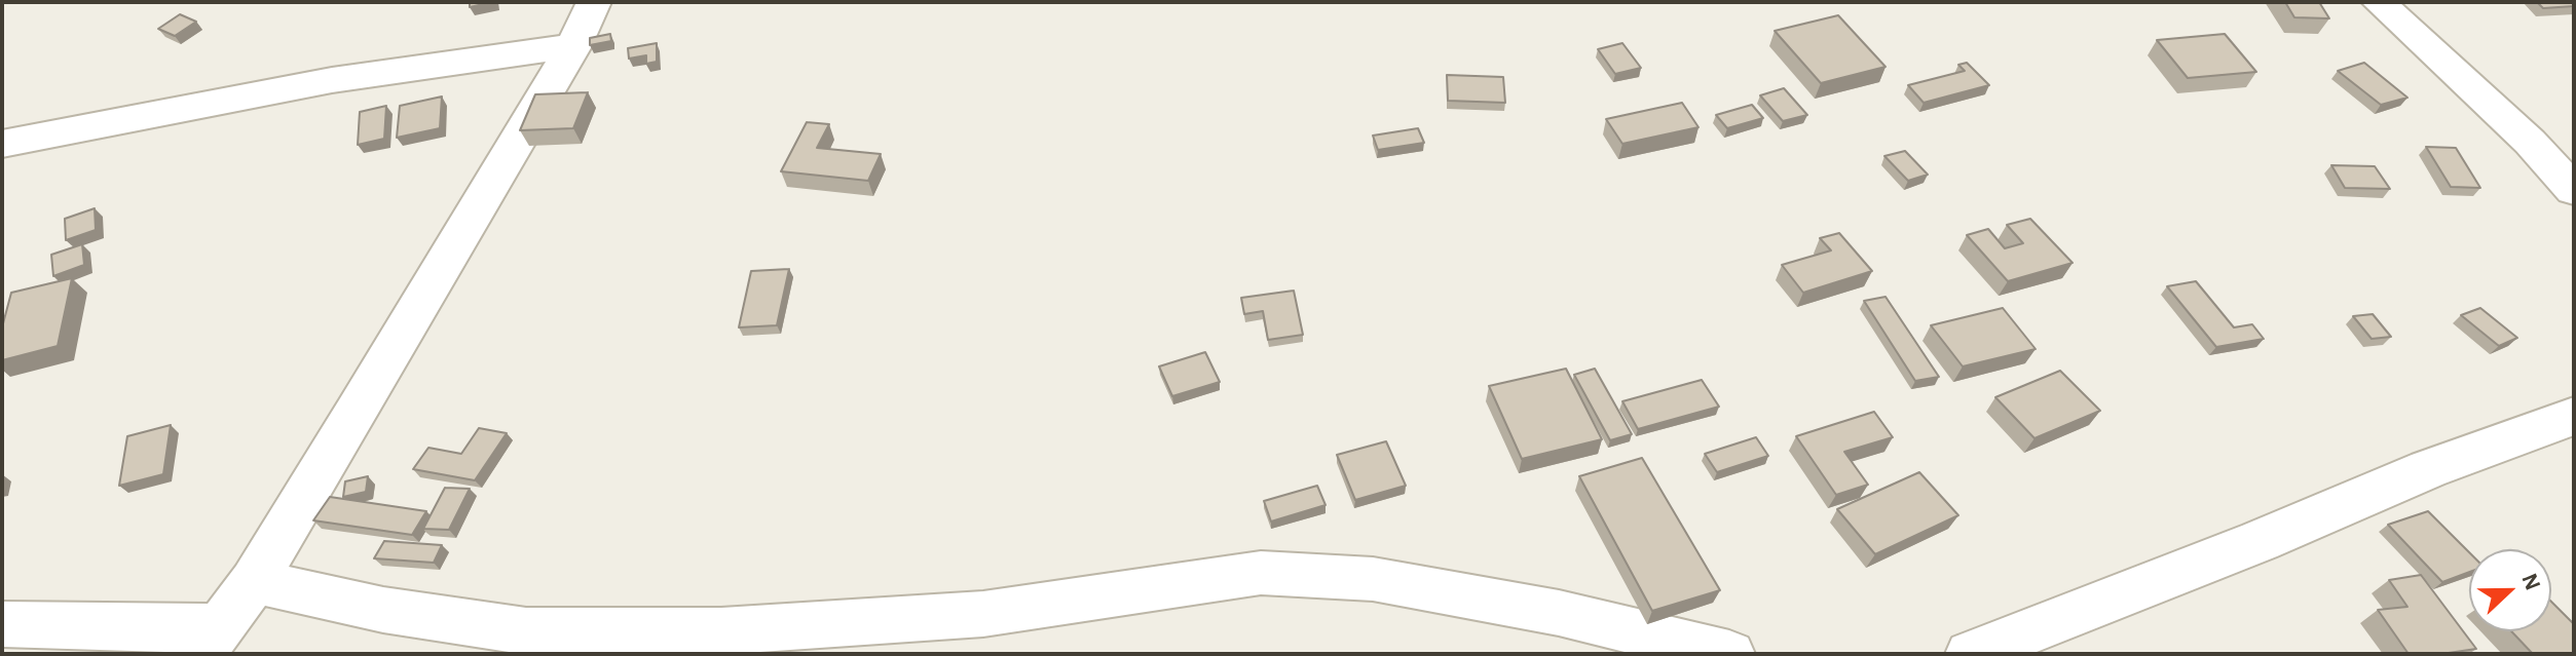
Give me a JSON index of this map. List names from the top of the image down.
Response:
{
  "north": "right"
}
